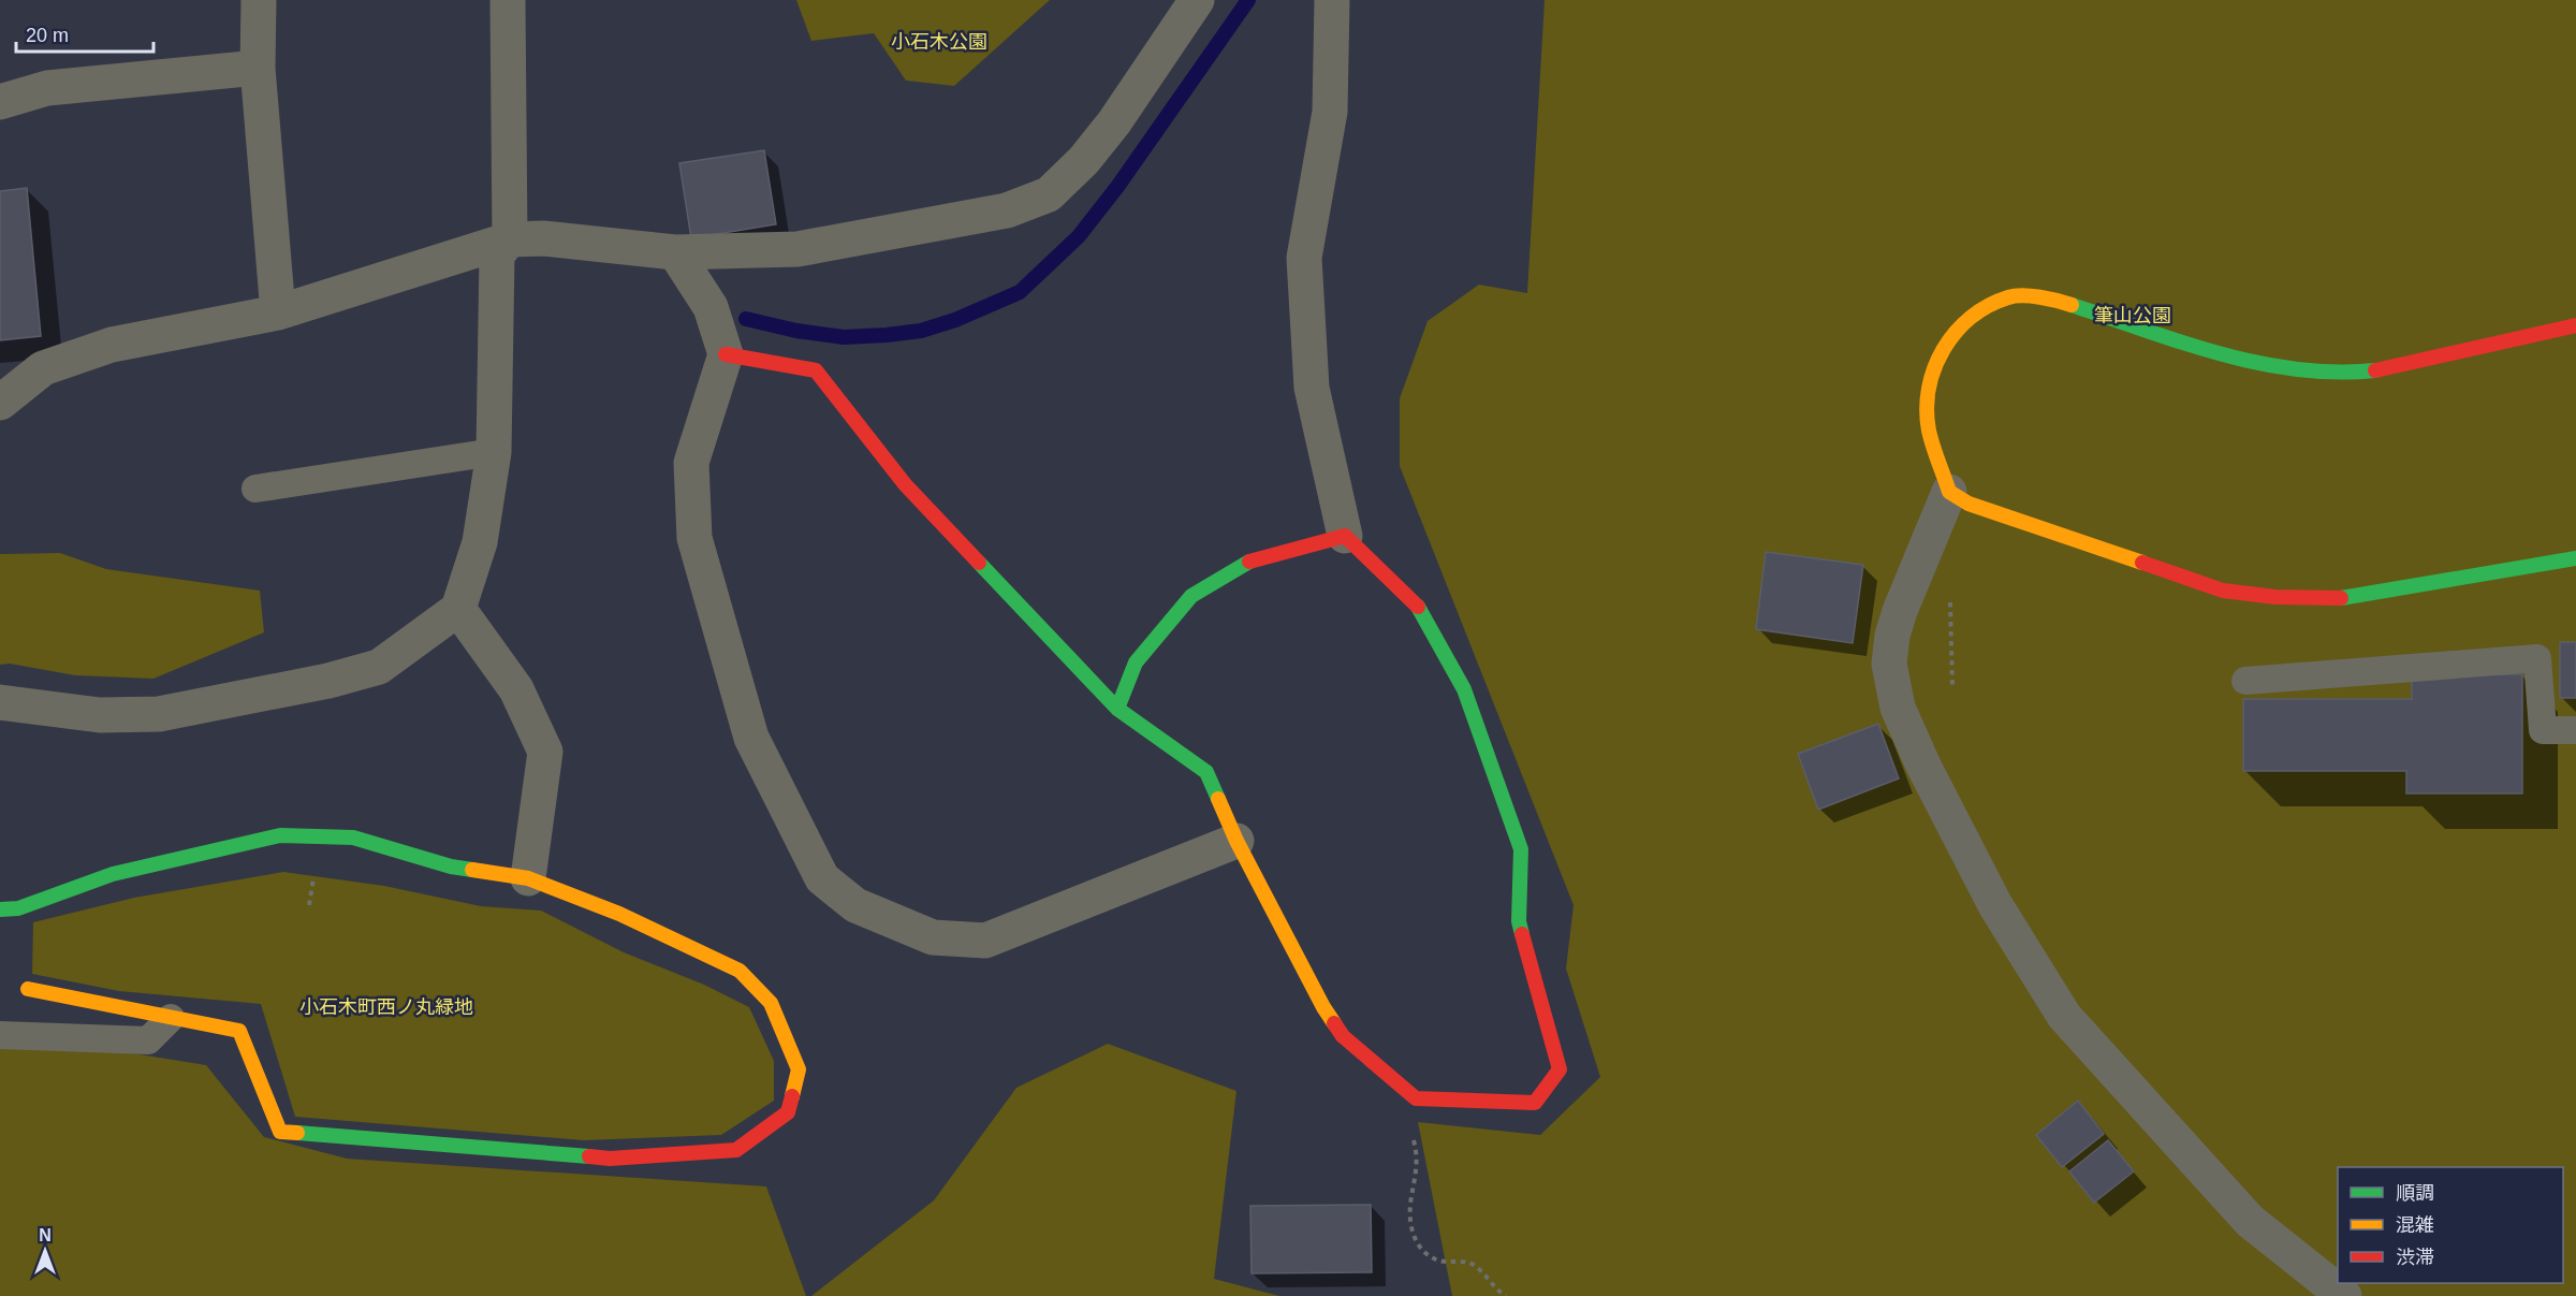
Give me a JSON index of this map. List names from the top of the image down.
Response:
{
  "parks": ["小石木公園", "筆山公園", "小石木町西ノ丸緑地"],
  "legend": ["順調", "混雑", "渋滞"],
  "scale_bar": "20 m",
  "north": "top"
}
